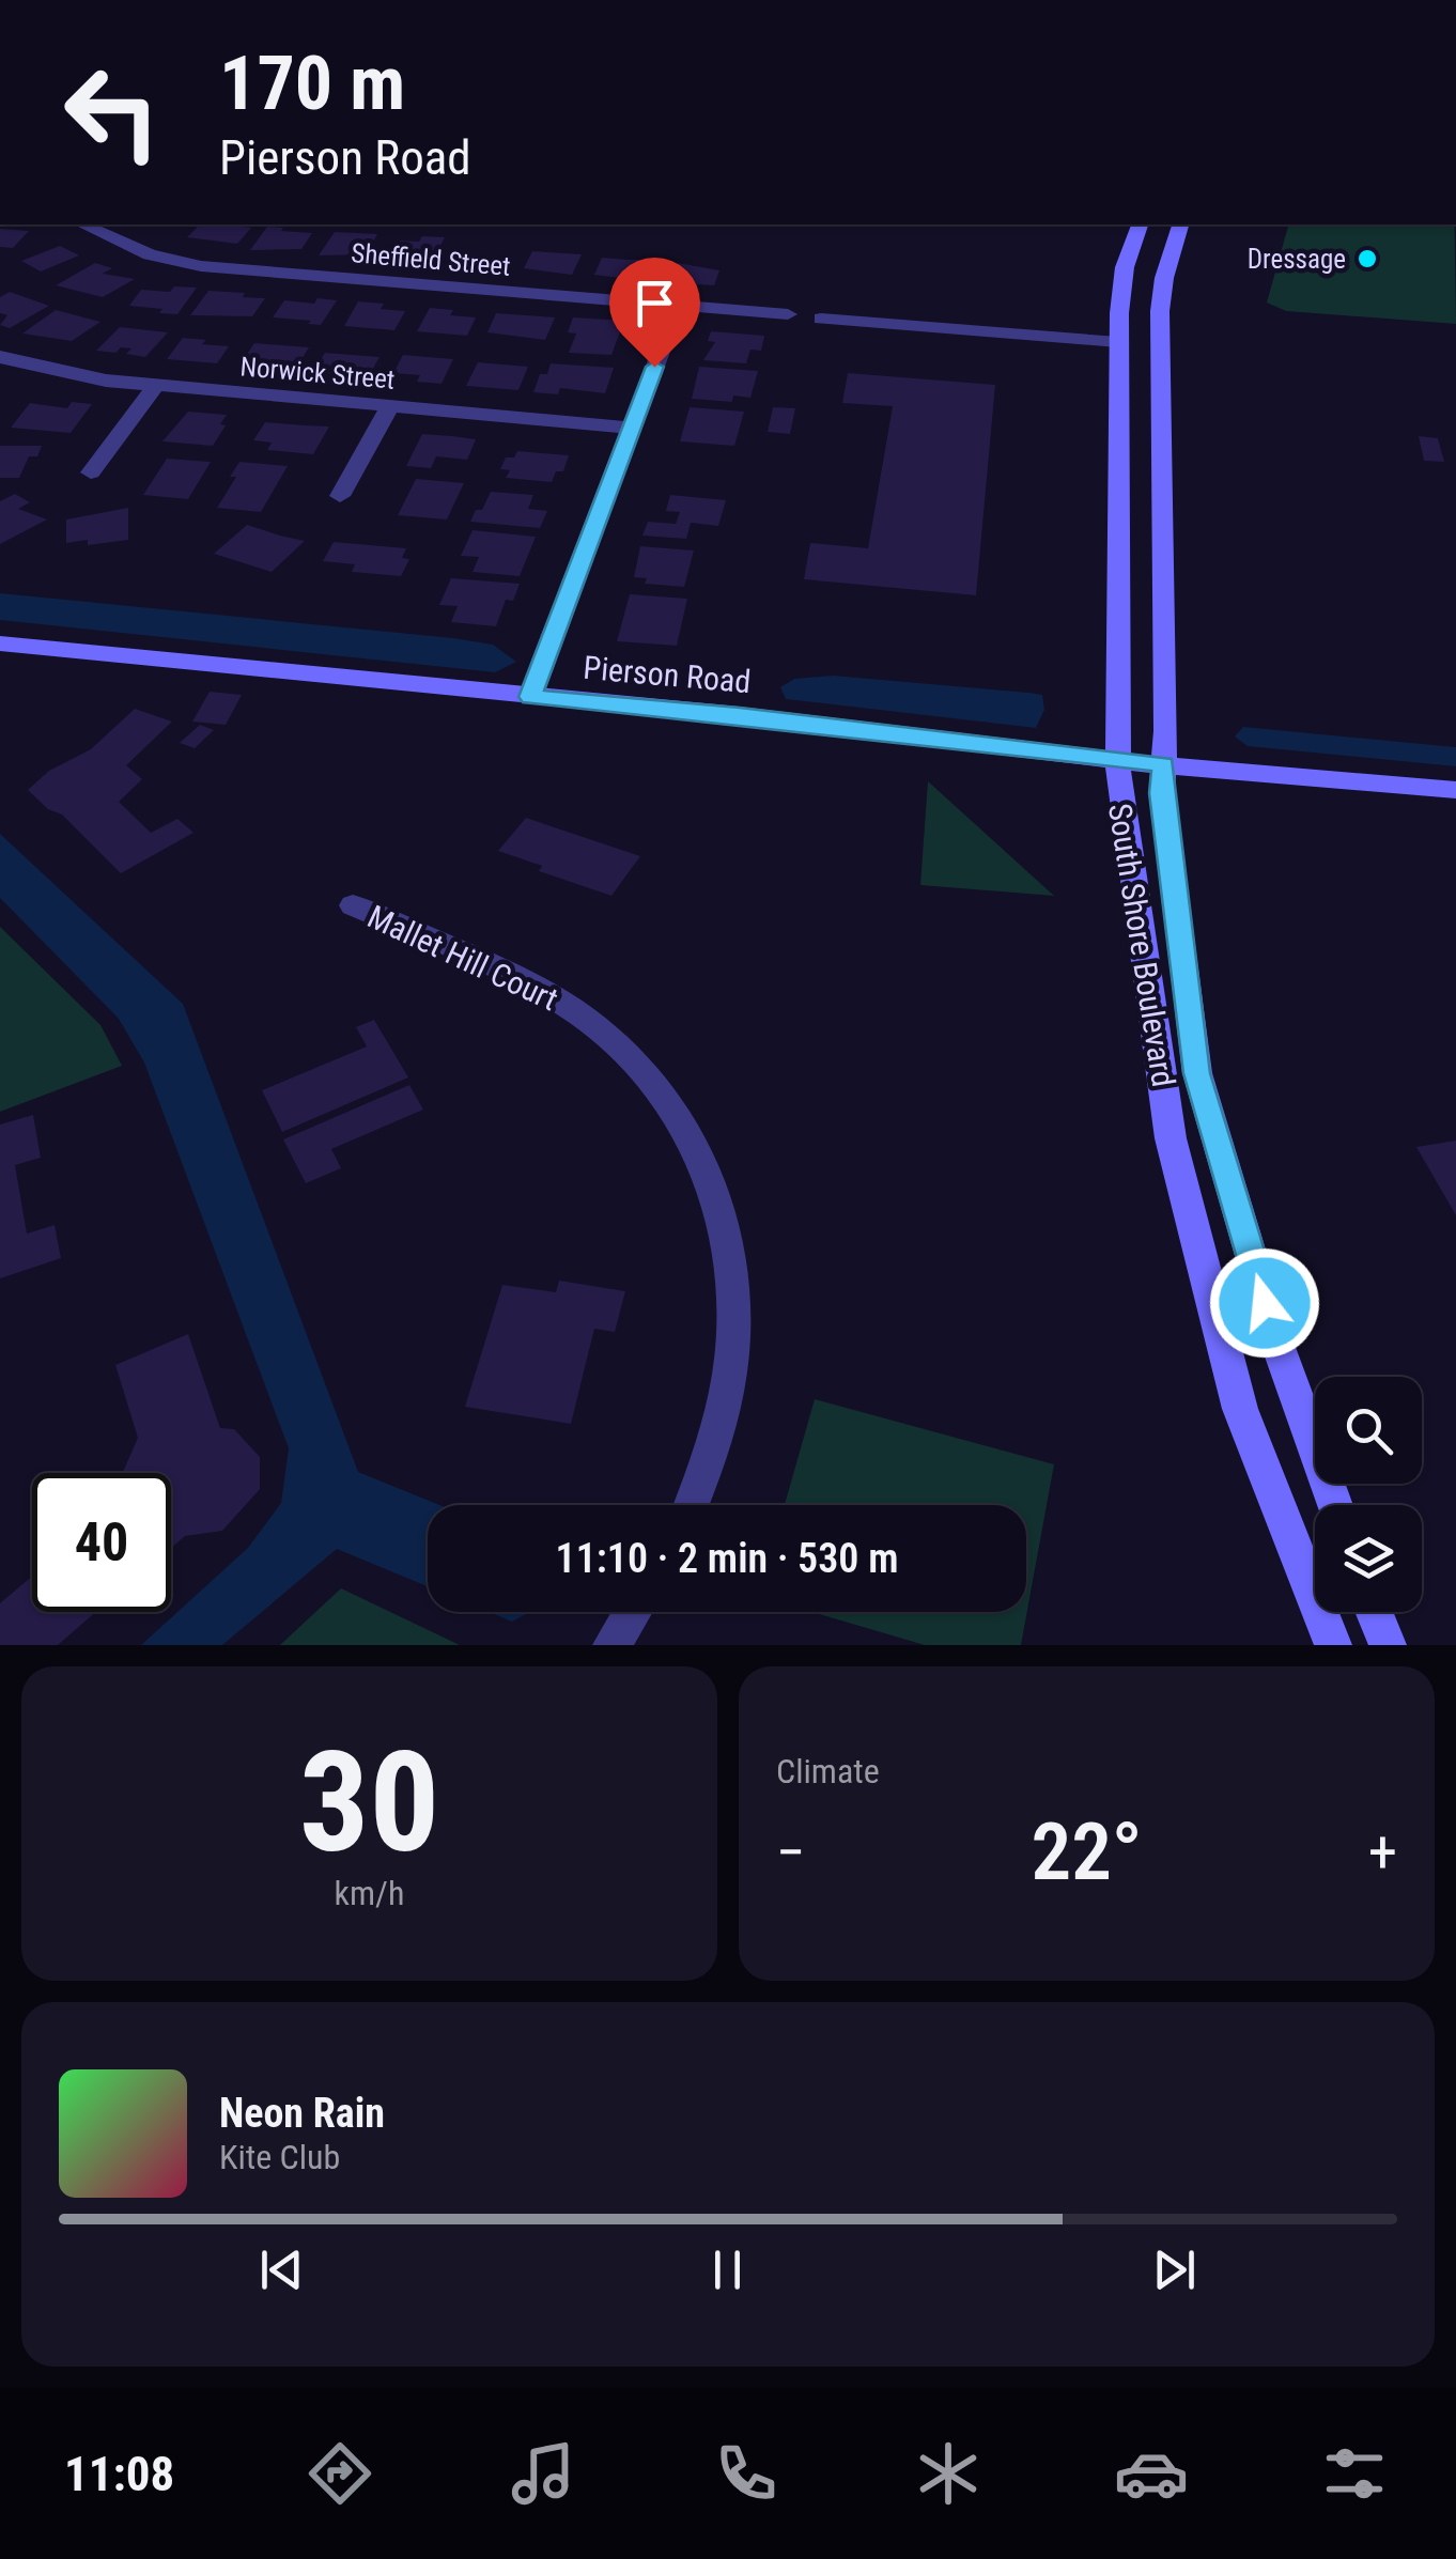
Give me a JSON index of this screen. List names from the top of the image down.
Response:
{
  "streets": {
    "street": [
      "Sheffield Street",
      "Norwick Street",
      "Pierson Road",
      "South Shore Boulevard",
      "Mallet Hill Court"
    ]
  },
  "crossings": [
    ["Pierson Road", "South Shore Boulevard"]
  ],
  "places": ["Dressage"],
  "page": {
    "turn": ["170 m", "Pierson Road"],
    "limit": "40",
    "trip": "11:10 · 2 min · 530 m",
    "tile": [
      ["30", "km/h"],
      "Climate"
    ],
    "heat": ["−", "22°", "+"],
    "song": ["Neon Rain", "Kite Club"],
    "tabs": "11:08"
  }
}
